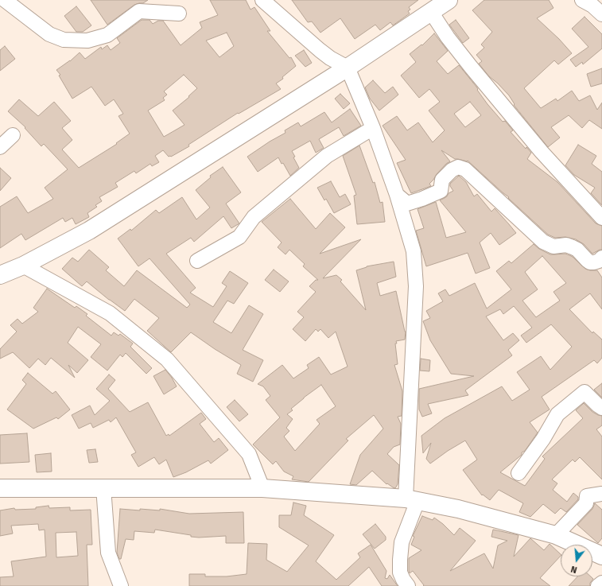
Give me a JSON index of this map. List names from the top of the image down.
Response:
{
  "north": "bottom"
}
